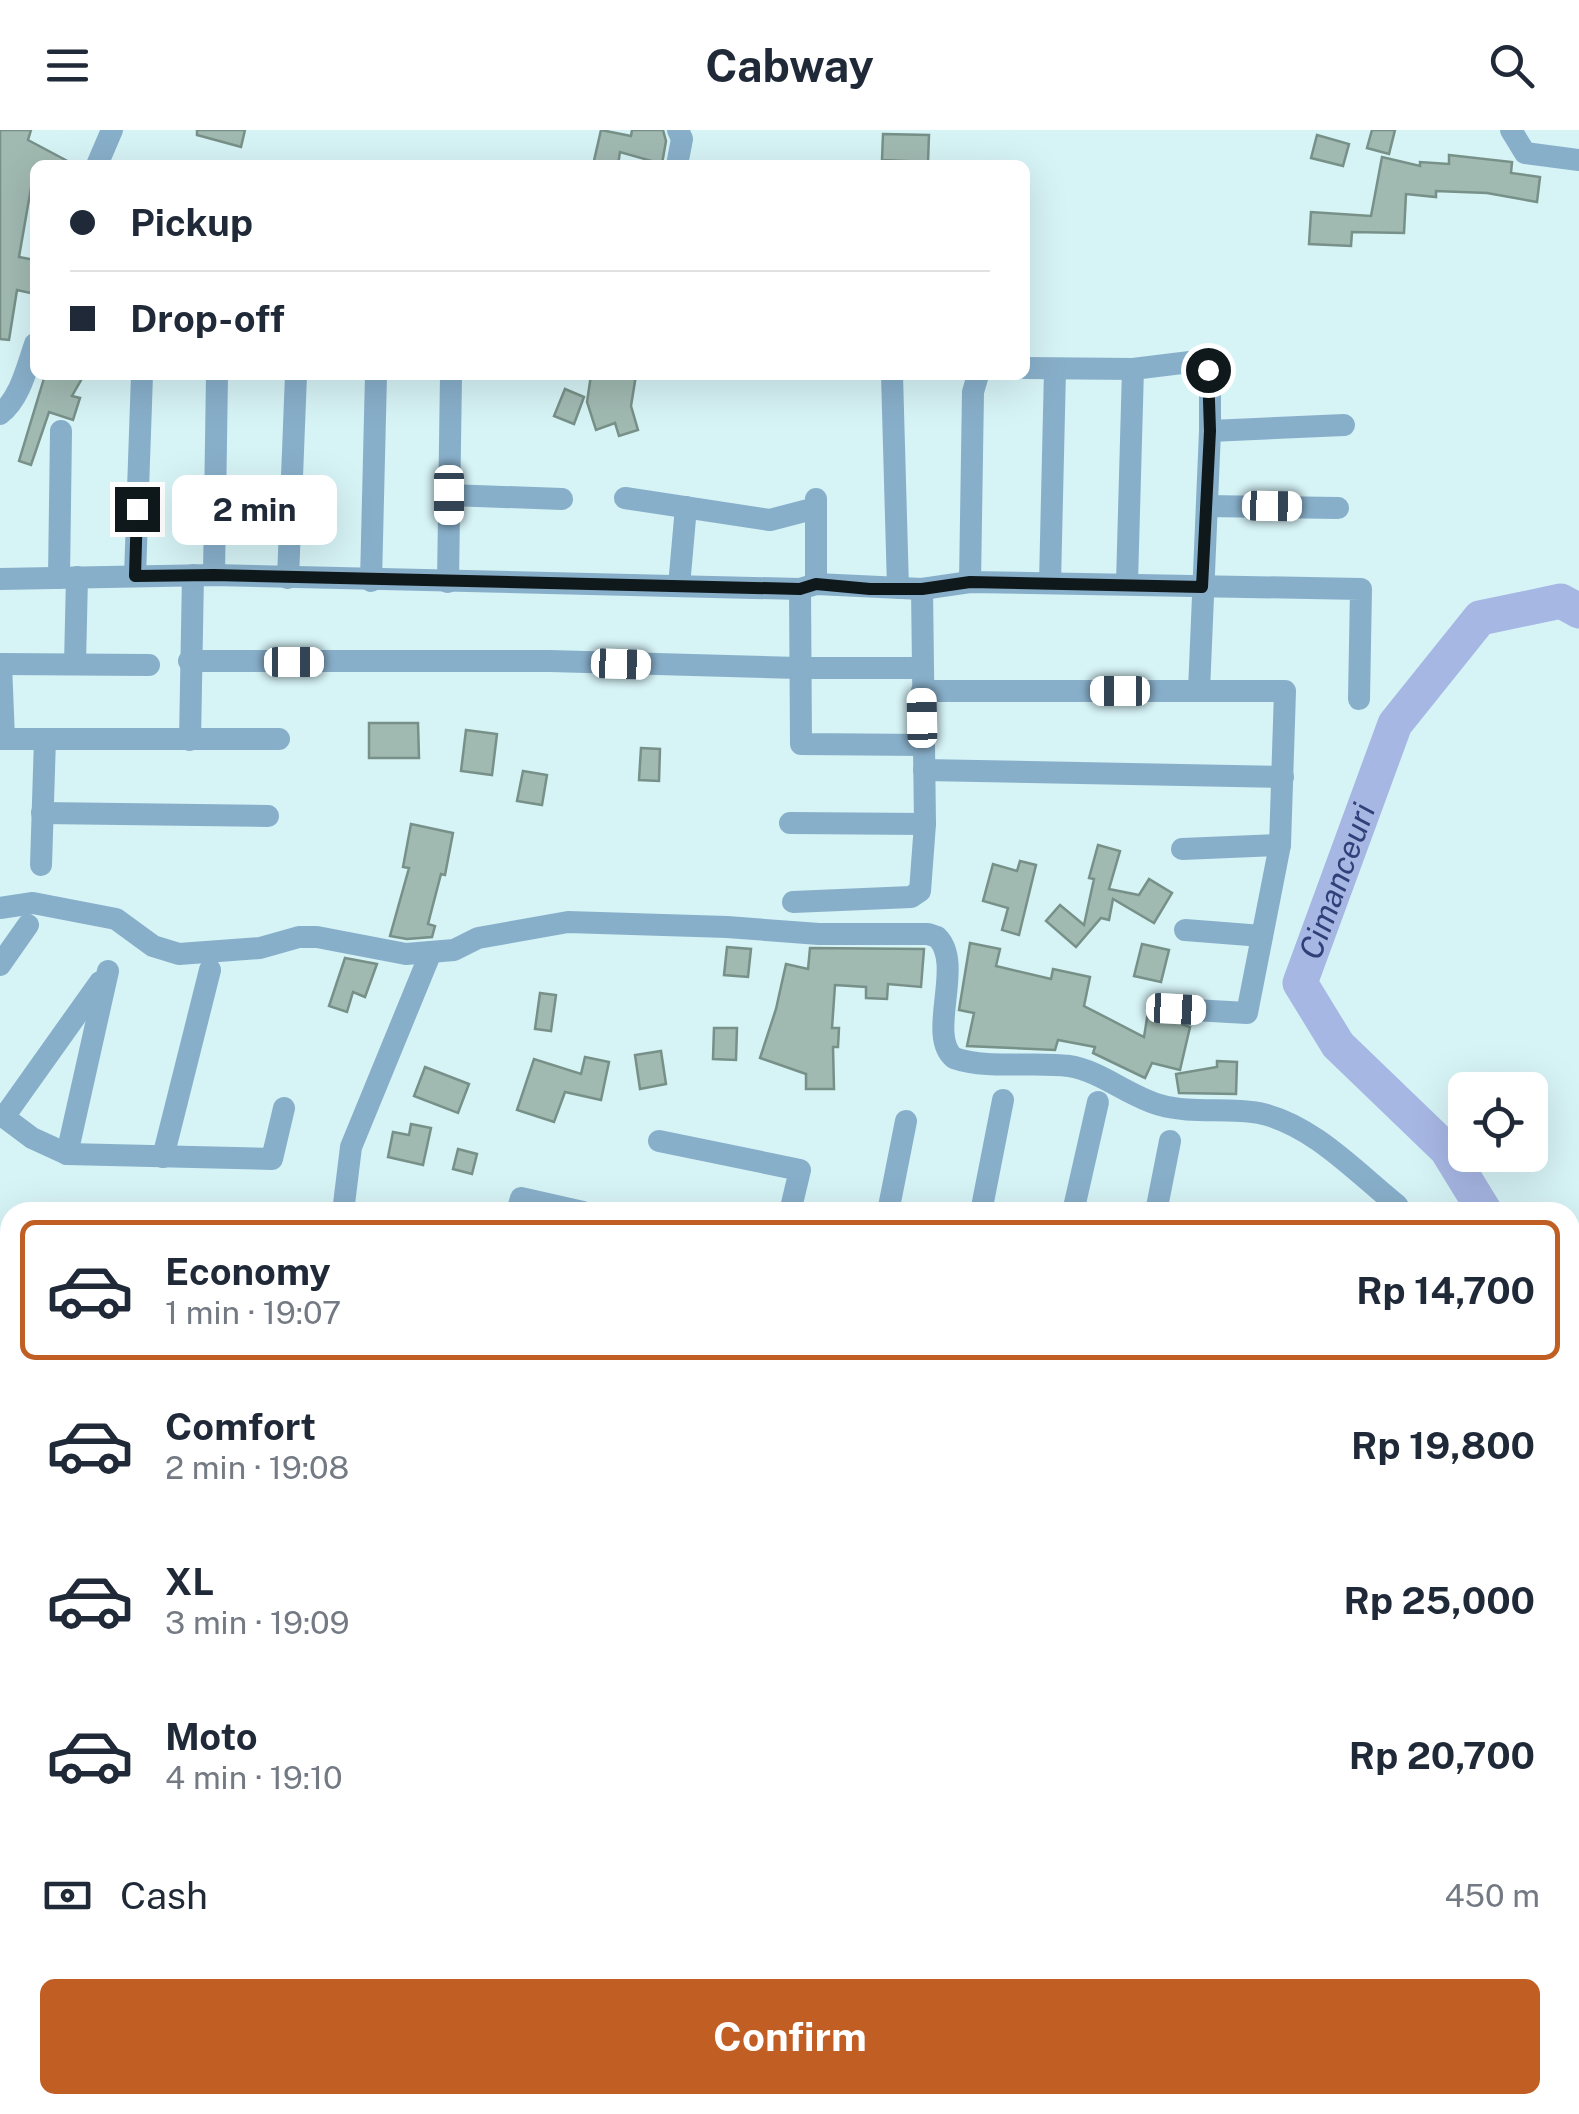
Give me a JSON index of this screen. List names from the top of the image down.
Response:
{
  "water": ["Cimanceuri"],
  "page": {
    "header": "Cabway",
    "banner": ["Pickup", "Drop-off"],
    "bubble": "2 min",
    "list": [
      {
        "name": "Economy",
        "note": "1 min · 19:07",
        "value": "Rp 14,700"
      },
      {
        "name": "Comfort",
        "note": "2 min · 19:08",
        "value": "Rp 19,800"
      },
      {
        "name": "XL",
        "note": "3 min · 19:09",
        "value": "Rp 25,000"
      },
      {
        "name": "Moto",
        "note": "4 min · 19:10",
        "value": "Rp 20,700"
      }
    ],
    "pay": ["Cash", "450 m"],
    "buttons": "Confirm"
  }
}
